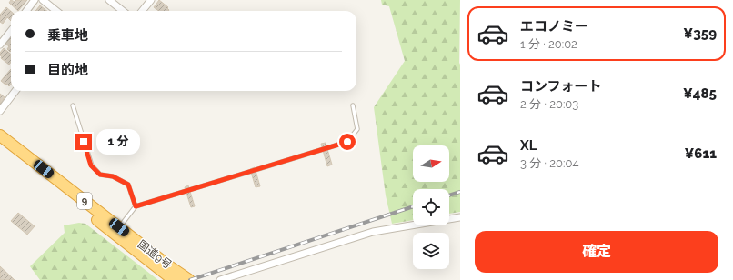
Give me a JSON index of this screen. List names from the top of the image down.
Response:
{
  "streets": {
    "highway": ["9", "国道9号"]
  },
  "north": "right",
  "page": {
    "list": [
      {
        "name": "エコノミー",
        "note": "1 分 · 20:02",
        "value": "¥359"
      },
      {
        "name": "コンフォート",
        "note": "2 分 · 20:03",
        "value": "¥485"
      },
      {
        "name": "XL",
        "note": "3 分 · 20:04",
        "value": "¥611"
      }
    ],
    "banner": ["乗車地", "目的地"],
    "bubble": "1 分",
    "buttons": "確定"
  }
}
